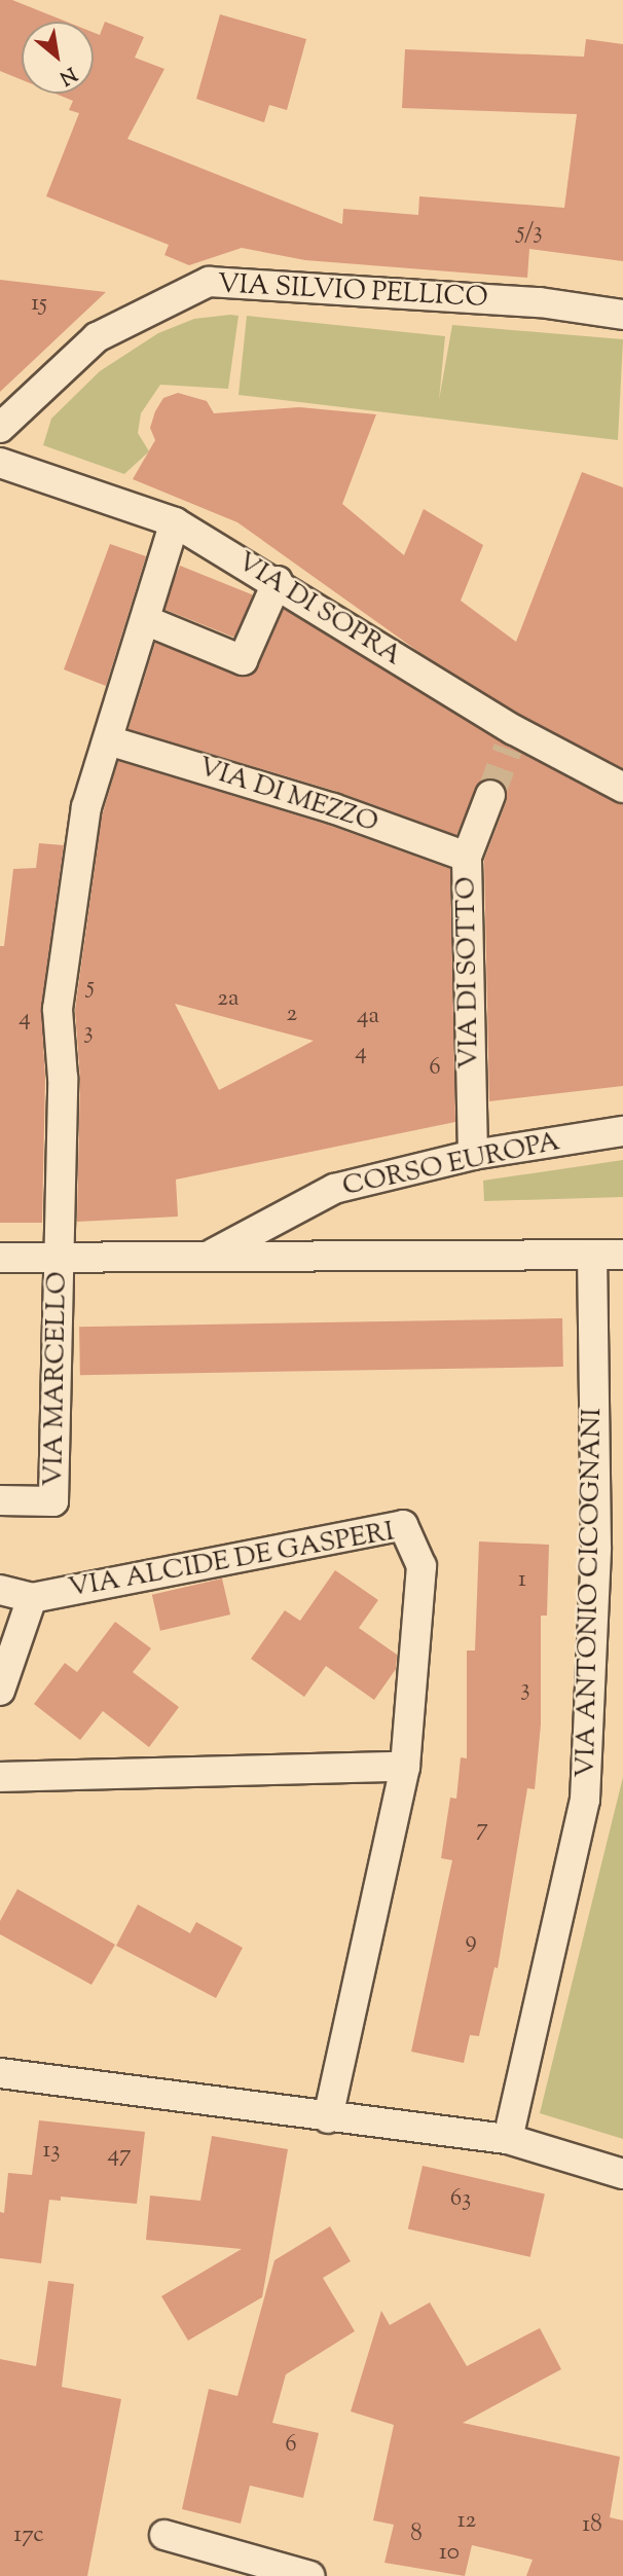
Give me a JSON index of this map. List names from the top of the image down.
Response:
{
  "streets": {
    "street": [
      "VIA SILVIO PELLICO",
      "VIA DI SOPRA",
      "VIA DI MEZZO",
      "VIA DI SOTTO",
      "CORSO EUROPA",
      "VIA MARCELLO",
      "VIA ALCIDE DE GASPERI",
      "VIA ANTONIO CICOGNANI"
    ]
  },
  "crossings": [
    ["VIA DI SOPRA", "VIA MARCELLO"],
    ["VIA DI MEZZO", "VIA DI SOTTO"],
    ["VIA DI MEZZO", "VIA MARCELLO"],
    ["VIA DI SOTTO", "CORSO EUROPA"],
    ["CORSO EUROPA", "VIA MARCELLO"],
    ["CORSO EUROPA", "VIA ANTONIO CICOGNANI"]
  ],
  "house_numbers": [
    "5/3",
    "15",
    "5",
    "2a",
    "2",
    "4a",
    "4",
    "3",
    "4",
    "6",
    "1",
    "3",
    "7",
    "9",
    "13",
    "47",
    "63",
    "6",
    "12",
    "18",
    "8",
    "17c",
    "10"
  ],
  "north": "bottom right"
}
